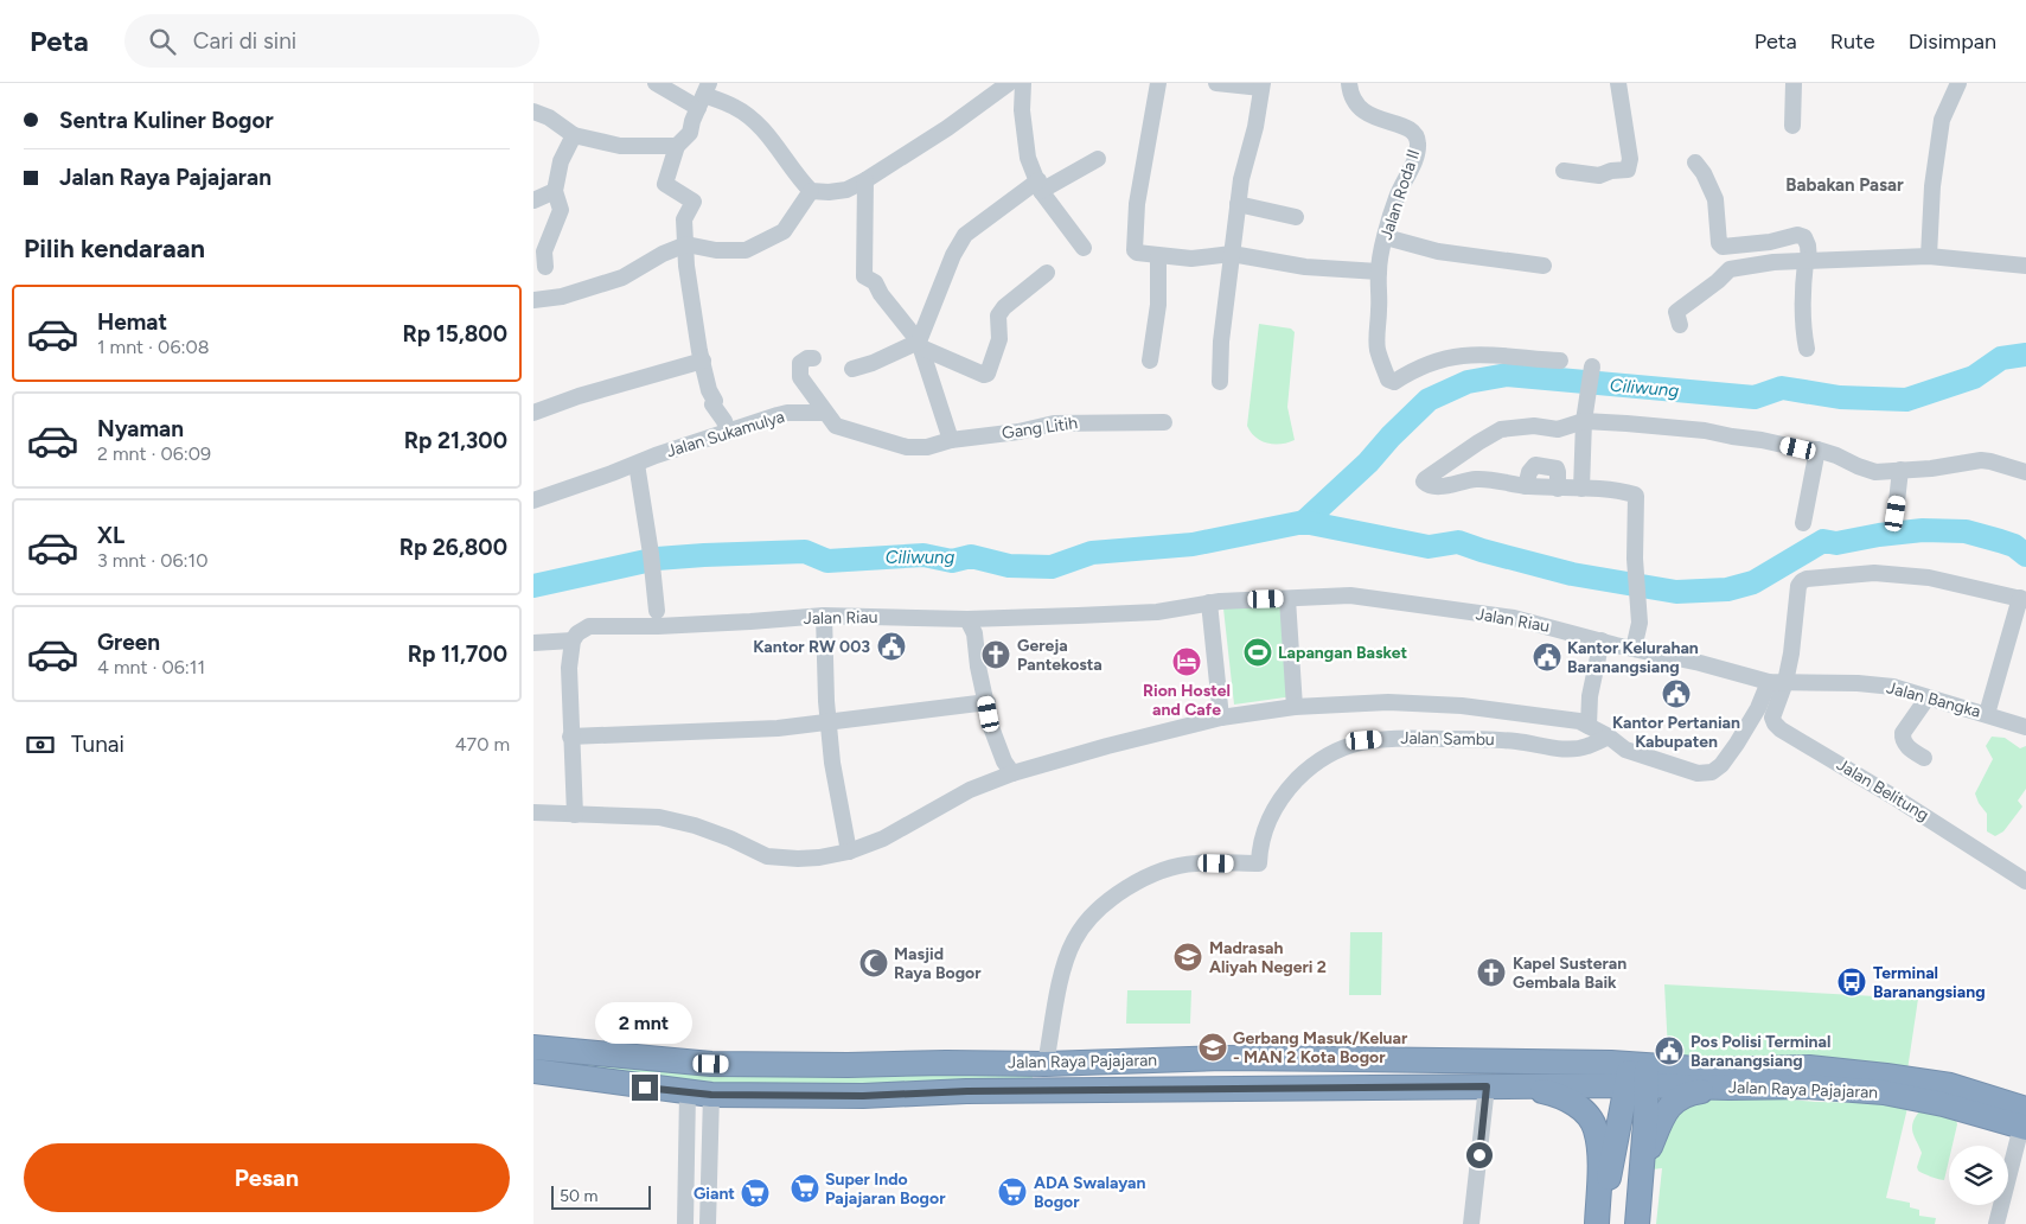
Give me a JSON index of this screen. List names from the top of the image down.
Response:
{
  "streets": {
    "highway": ["Jalan Raya Pajajaran"],
    "street": [
      "Jalan Roda II",
      "Gang Litih",
      "Jalan Sukamulya",
      "Jalan Riau",
      "Jalan Bangka",
      "Jalan Sambu",
      "Jalan Belitung"
    ]
  },
  "crossings": [
    ["Jalan Riau", "Jalan Bangka"],
    ["Jalan Riau", "Jalan Belitung"],
    ["Jalan Bangka", "Jalan Belitung"],
    ["Jalan Sambu", "Jalan Raya Pajajaran"]
  ],
  "districts": ["Babakan Pasar"],
  "water": ["Ciliwung"],
  "places": {
    "public building": [
      "Kantor RW 003",
      "Kantor Kelurahan Baranangsiang",
      "Kantor Pertanian Kabupaten",
      "Pos Polisi Terminal Baranangsiang"
    ],
    "sports": ["Lapangan Basket"],
    "church": ["Gereja Pantekosta", "Kapel Susteran Gembala Baik"],
    "hotel": ["Rion Hostel and Cafe"],
    "school or university": ["Madrasah Aliyah Negeri 2", "Gerbang Masuk/Keluar - MAN 2 Kota Bogor"],
    "mosque": ["Masjid Raya Bogor"],
    "bus stop": ["Terminal Baranangsiang"],
    "supermarket": ["Super Indo Pajajaran Bogor", "ADA Swalayan Bogor", "Giant"]
  },
  "scale_bar": "50 m",
  "page": {
    "header": "Peta",
    "search": "Cari di sini",
    "nav": ["Peta", "Rute", "Disimpan"],
    "banner": ["Sentra Kuliner Bogor", "Jalan Raya Pajajaran"],
    "heading": "Pilih kendaraan",
    "list": [
      {
        "name": "Hemat",
        "note": "1 mnt · 06:08",
        "value": "Rp 15,800"
      },
      {
        "name": "Nyaman",
        "note": "2 mnt · 06:09",
        "value": "Rp 21,300"
      },
      {
        "name": "XL",
        "note": "3 mnt · 06:10",
        "value": "Rp 26,800"
      },
      {
        "name": "Green",
        "note": "4 mnt · 06:11",
        "value": "Rp 11,700"
      }
    ],
    "pay": ["Tunai", "470 m"],
    "bubble": "2 mnt",
    "buttons": "Pesan",
    "scale": "50 m"
  }
}
